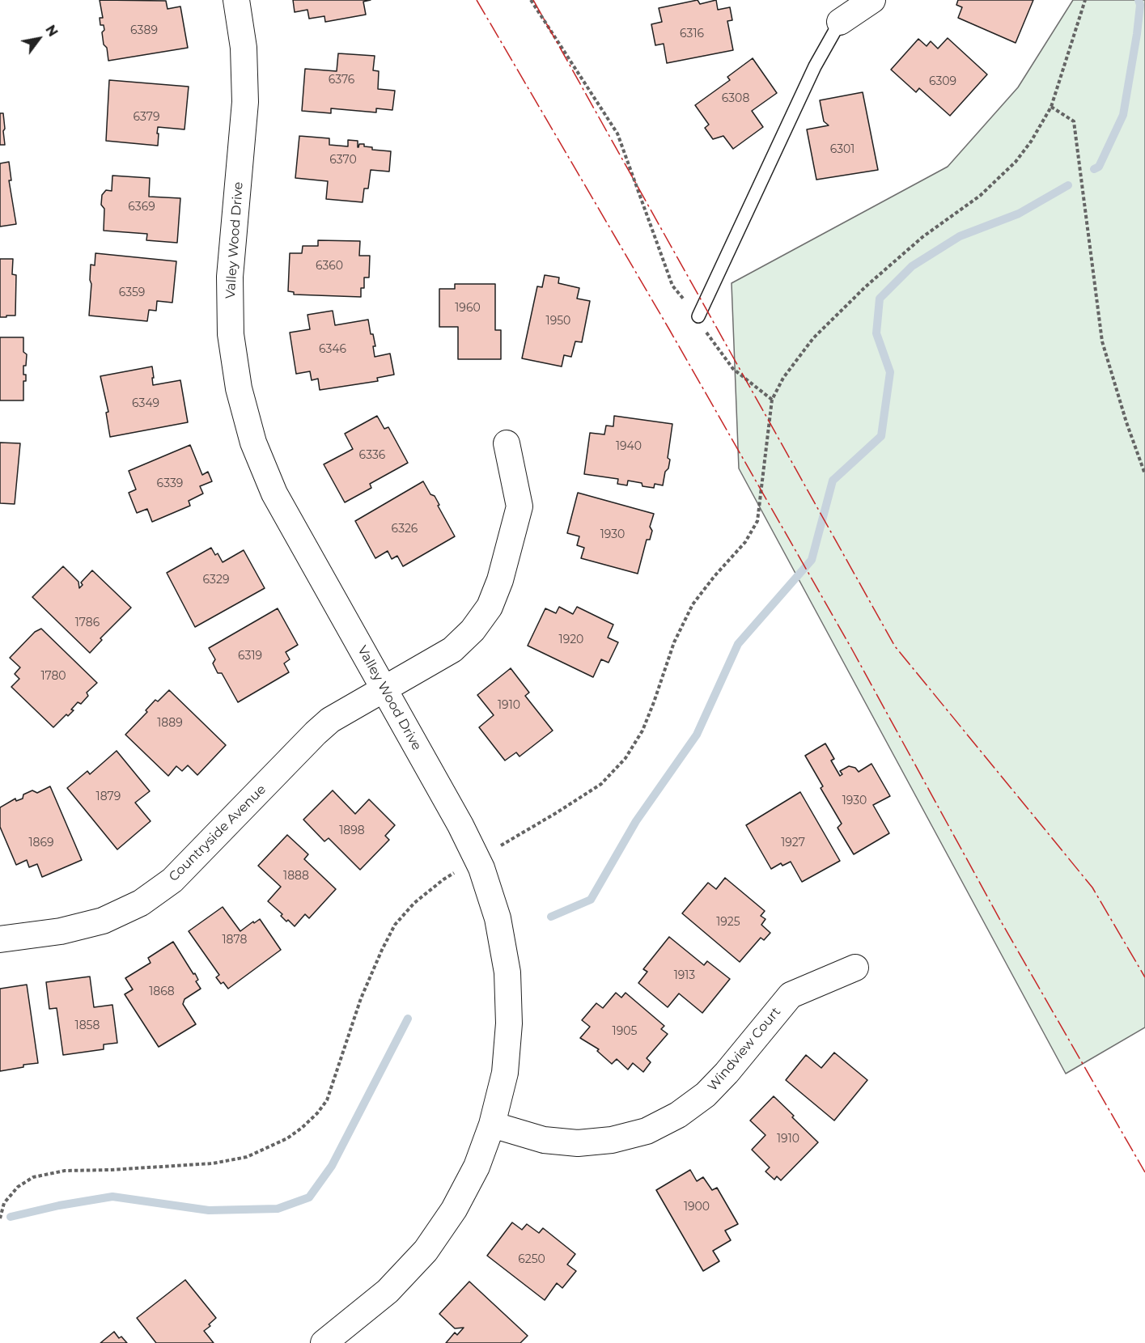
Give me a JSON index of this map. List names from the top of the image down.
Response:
{
  "streets": {
    "street": ["Valley Wood Drive", "Countryside Avenue", "Windview Court"]
  },
  "crossings": [
    ["Valley Wood Drive", "Countryside Avenue"],
    ["Valley Wood Drive", "Windview Court"]
  ],
  "house_numbers": [
    "6389",
    "6316",
    "6376",
    "6309",
    "6308",
    "6379",
    "6301",
    "6370",
    "6369",
    "6360",
    "6359",
    "1960",
    "1950",
    "6346",
    "6349",
    "1940",
    "6336",
    "6339",
    "6326",
    "1930",
    "6329",
    "1786",
    "1920",
    "6319",
    "1780",
    "1910",
    "1889",
    "1879",
    "1930",
    "1898",
    "1869",
    "1927",
    "1888",
    "1925",
    "1878",
    "1913",
    "1868",
    "1858",
    "1905",
    "1910",
    "1900",
    "6250"
  ],
  "north": "top right"
}
